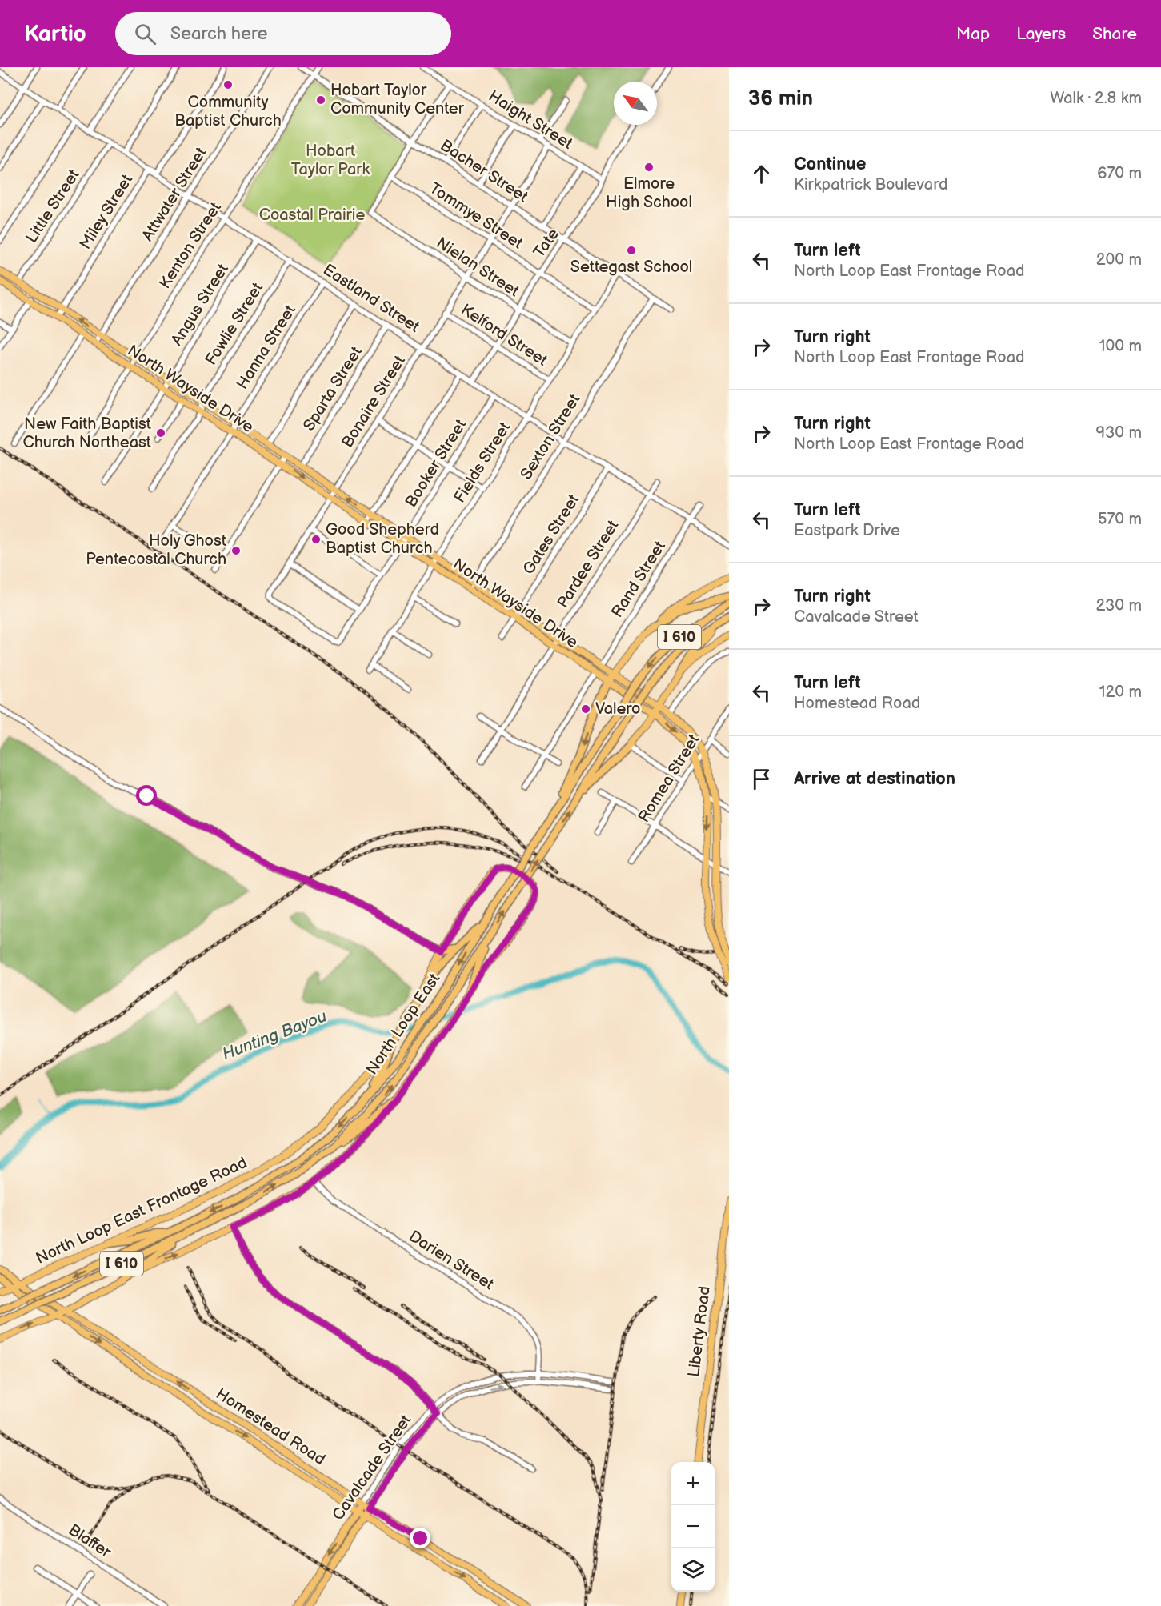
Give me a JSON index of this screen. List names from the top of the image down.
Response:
{
  "streets": {
    "highway": ["I 610", "North Loop East"],
    "main road": [
      "North Wayside Drive",
      "North Loop East Frontage Road",
      "Liberty Road",
      "Homestead Road",
      "Cavalcade Street"
    ],
    "street": [
      "Haight Street",
      "Bacher Street",
      "Attwater Street",
      "Little Street",
      "Miley Street",
      "Tommye Street",
      "Tate",
      "Kenton Street",
      "Nielan Street",
      "Eastland Street",
      "Angus Street",
      "Fowlie Street",
      "Kelford Street",
      "Hanna Street",
      "Sparta Street",
      "Bonaire Street",
      "Sexton Street",
      "Fields Street",
      "Booker Street",
      "Gates Street",
      "Pardee Street",
      "Rand Street",
      "Romea Street",
      "Darien Street",
      "Blaffer"
    ]
  },
  "crossings": [
    ["Haight Street", "Tate"],
    ["Haight Street", "Bonaire Street"],
    ["Bacher Street", "Tate"],
    ["Bacher Street", "Kenton Street"],
    ["Bacher Street", "Bonaire Street"],
    ["Bacher Street", "Sexton Street"],
    ["Bacher Street", "Fields Street"],
    ["Attwater Street", "Eastland Street"],
    ["Attwater Street", "North Wayside Drive"],
    ["Little Street", "Eastland Street"],
    ["Little Street", "North Wayside Drive"],
    ["Miley Street", "Eastland Street"],
    ["Miley Street", "North Wayside Drive"],
    ["Tommye Street", "Tate"],
    ["Tommye Street", "Nielan Street"],
    ["Tommye Street", "Bonaire Street"],
    ["Tommye Street", "Fields Street"],
    ["Tate", "Nielan Street"],
    ["Tate", "Eastland Street"],
    ["Tate", "Kelford Street"],
    ["Kenton Street", "Eastland Street"],
    ["Kenton Street", "North Wayside Drive"],
    ["Nielan Street", "Bonaire Street"],
    ["Nielan Street", "Fields Street"],
    ["Eastland Street", "Angus Street"],
    ["Eastland Street", "Fowlie Street"],
    ["Eastland Street", "Hanna Street"],
    ["Eastland Street", "Sparta Street"],
    ["Eastland Street", "Bonaire Street"],
    ["Eastland Street", "Sexton Street"],
    ["Eastland Street", "Fields Street"],
    ["Eastland Street", "Booker Street"],
    ["Eastland Street", "Gates Street"],
    ["Eastland Street", "Pardee Street"],
    ["Eastland Street", "Rand Street"],
    ["Angus Street", "North Wayside Drive"],
    ["Fowlie Street", "North Wayside Drive"],
    ["Kelford Street", "Bonaire Street"],
    ["Kelford Street", "Fields Street"],
    ["Hanna Street", "North Wayside Drive"],
    ["North Wayside Drive", "Sparta Street"],
    ["North Wayside Drive", "Bonaire Street"],
    ["North Wayside Drive", "Sexton Street"],
    ["North Wayside Drive", "Fields Street"],
    ["North Wayside Drive", "Booker Street"],
    ["North Wayside Drive", "Gates Street"],
    ["North Wayside Drive", "Pardee Street"],
    ["North Wayside Drive", "Rand Street"],
    ["North Wayside Drive", "Romea Street"],
    ["Bonaire Street", "Booker Street"],
    ["North Loop East Frontage Road", "Darien Street"],
    ["North Loop East Frontage Road", "Homestead Road"],
    ["Darien Street", "Cavalcade Street"],
    ["Homestead Road", "Cavalcade Street"]
  ],
  "water": ["Hunting Bayou"],
  "parks": ["Hobart Taylor Park", "Coastal Prairie"],
  "places": [
    "Community Baptist Church",
    "Hobart Taylor Community Center",
    "Elmore High School",
    "Settegast School",
    "New Faith Baptist Church Northeast",
    "Good Shepherd Baptist Church",
    "Holy Ghost Pentecostal Church",
    "Valero"
  ],
  "north": "top left",
  "page": {
    "header": "Kartio",
    "search": "Search here",
    "nav": ["Map", "Layers", "Share"],
    "heading": ["36 min", "Walk · 2.8 km"],
    "list": [
      ["Continue", "Kirkpatrick Boulevard", "670 m"],
      ["Turn left", "North Loop East Frontage Road", "200 m"],
      ["Turn right", "North Loop East Frontage Road", "100 m"],
      ["Turn right", "North Loop East Frontage Road", "930 m"],
      ["Turn left", "Eastpark Drive", "570 m"],
      ["Turn right", "Cavalcade Street", "230 m"],
      ["Turn left", "Homestead Road", "120 m"],
      "Arrive at destination"
    ],
    "map_buttons": ["+", "−"]
  }
}
